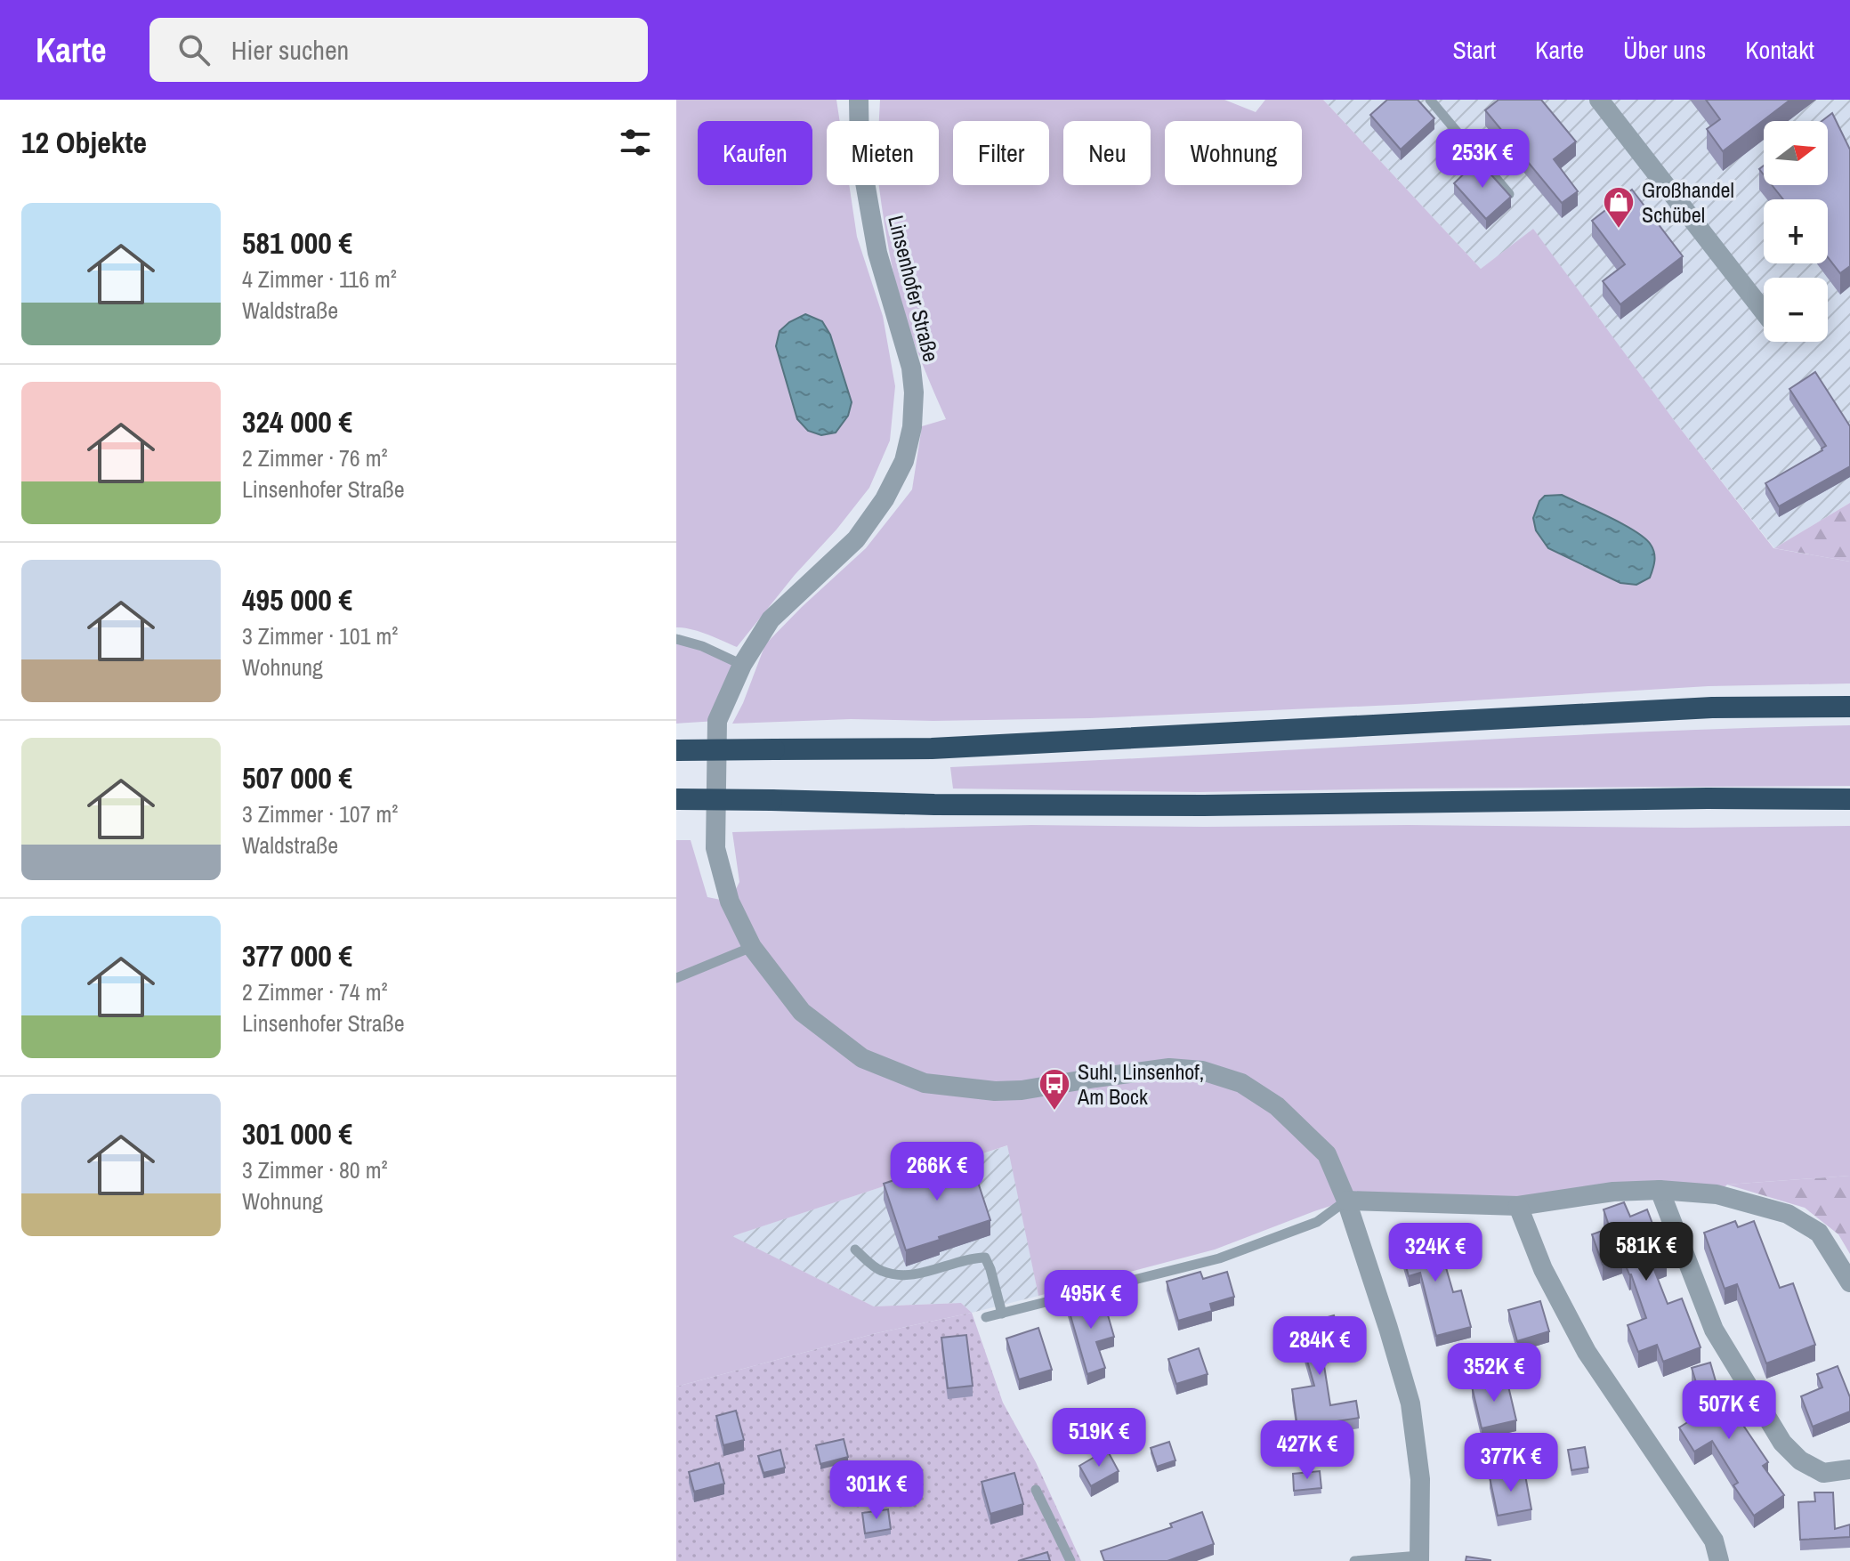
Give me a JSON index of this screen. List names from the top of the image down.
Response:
{
  "streets": {
    "street": ["Linsenhofer Straße"]
  },
  "places": {
    "shop": ["Großhandel Schübel"],
    "bus stop": ["Suhl, Linsenhof, Am Bock"]
  },
  "north": "right",
  "page": {
    "header": "Karte",
    "search": "Hier suchen",
    "nav": [
      "Start",
      "Karte",
      "Über uns",
      "Kontakt"
    ],
    "heading": "12 Objekte",
    "map_buttons": ["+", "−"],
    "chip": [
      "Kaufen",
      "Mieten",
      "Filter",
      "Neu",
      "Wohnung"
    ],
    "price": [
      "253K €",
      "266K €",
      "581K €",
      "324K €",
      "495K €",
      "284K €",
      "352K €",
      "507K €",
      "519K €",
      "427K €",
      "377K €",
      "301K €"
    ],
    "list": [
      {
        "name": "581 000 €",
        "note": "4 Zimmer · 116 m² · Waldstraße"
      },
      {
        "name": "324 000 €",
        "note": "2 Zimmer · 76 m² · Linsenhofer Straße"
      },
      {
        "name": "495 000 €",
        "note": "3 Zimmer · 101 m² · Wohnung"
      },
      {
        "name": "507 000 €",
        "note": "3 Zimmer · 107 m² · Waldstraße"
      },
      {
        "name": "377 000 €",
        "note": "2 Zimmer · 74 m² · Linsenhofer Straße"
      },
      {
        "name": "301 000 €",
        "note": "3 Zimmer · 80 m² · Wohnung"
      }
    ]
  }
}
